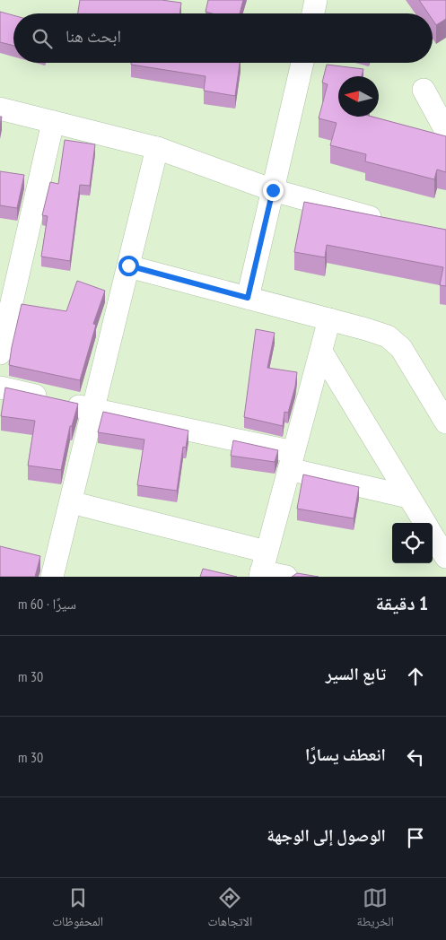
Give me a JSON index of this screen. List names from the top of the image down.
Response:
{
  "north": "left",
  "page": {
    "search": "ابحث هنا",
    "heading": ["1 دقيقة", "سيرًا · 60 m"],
    "list": [
      ["تابع السير", "30 m"],
      ["انعطف يسارًا", "30 m"],
      "الوصول إلى الوجهة"
    ],
    "nav": ["الخريطة", "الاتجاهات", "المحفوظات"]
  }
}
